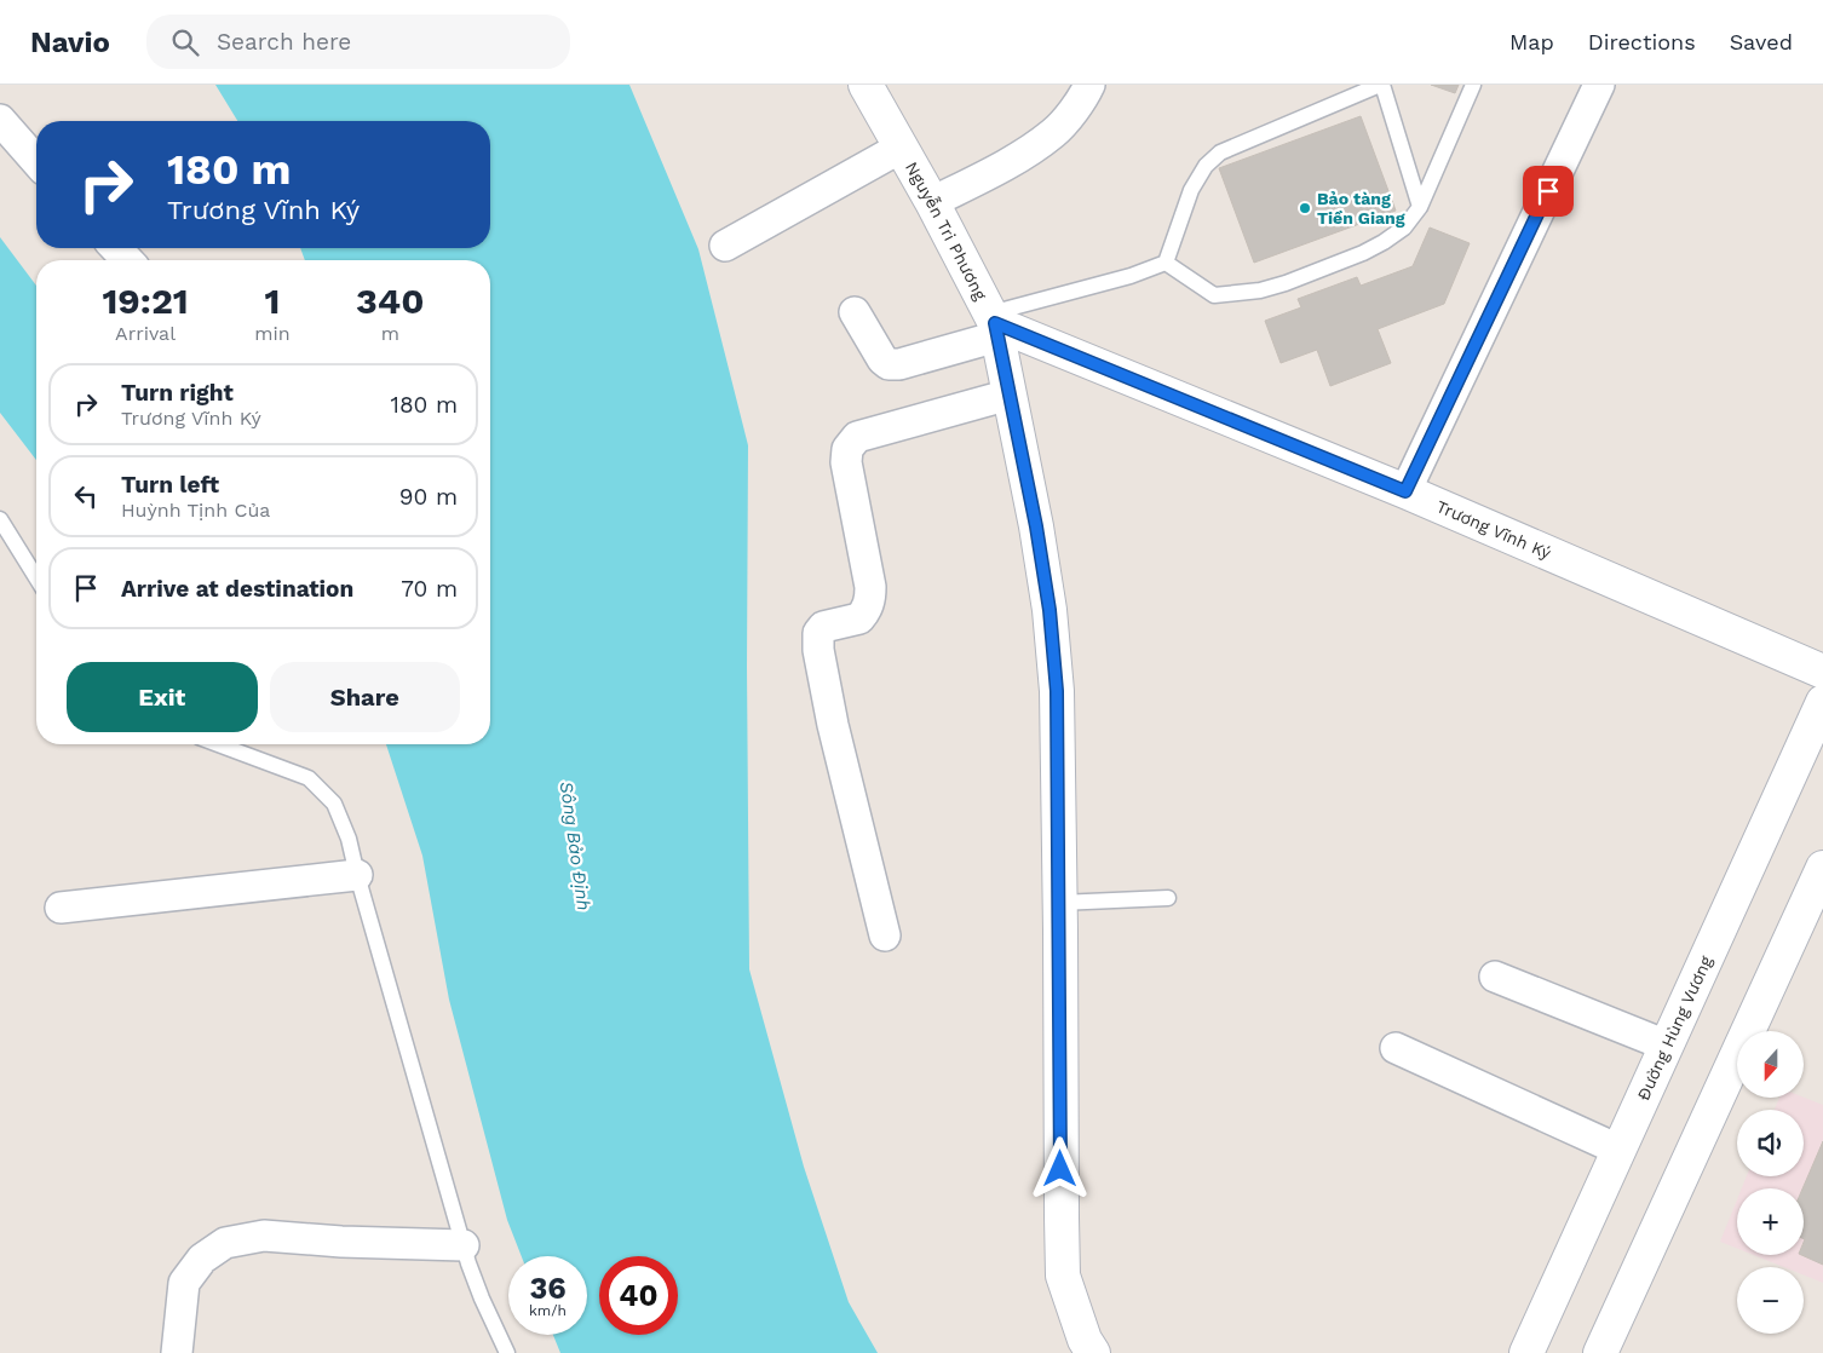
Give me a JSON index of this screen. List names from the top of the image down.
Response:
{
  "streets": {
    "street": ["Nguyễn Tri Phương", "Trương Vĩnh Ký", "Đường Hùng Vương"]
  },
  "crossings": [
    ["Nguyễn Tri Phương", "Trương Vĩnh Ký"]
  ],
  "water": ["Sông Bảo Định"],
  "places": ["Bảo tàng Tiền Giang"],
  "north": "bottom",
  "page": {
    "header": "Navio",
    "search": "Search here",
    "nav": ["Map", "Directions", "Saved"],
    "turn": ["180 m", "Trương Vĩnh Ký"],
    "eta": [
      "19:21",
      "Arrival",
      "1",
      "min",
      "340",
      "m"
    ],
    "list": [
      {
        "name": "Turn right",
        "note": "Trương Vĩnh Ký",
        "value": "180 m"
      },
      {
        "name": "Turn left",
        "note": "Huỳnh Tịnh Của",
        "value": "90 m"
      },
      {
        "name": "Arrive at destination",
        "value": "70 m"
      }
    ],
    "buttons": ["Exit", "Share"],
    "map_buttons": ["+", "−"],
    "speed": "36 km/h",
    "limit": "40"
  }
}
